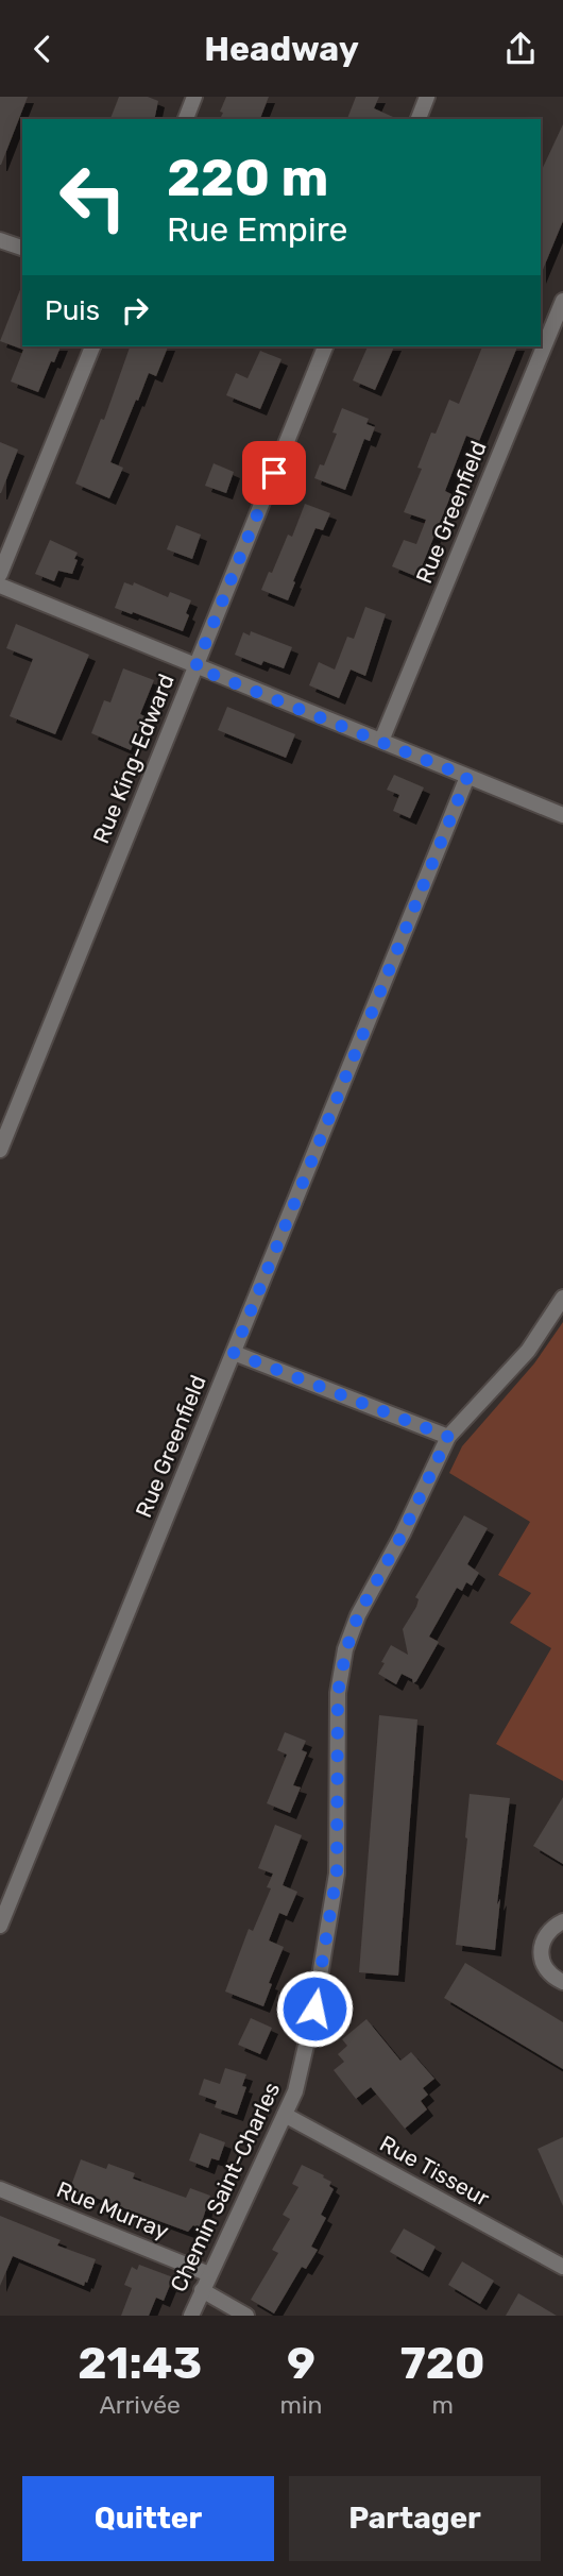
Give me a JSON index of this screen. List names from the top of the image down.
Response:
{
  "streets": {
    "street": [
      "Rue Greenfield",
      "Rue King-Edward",
      "Rue Tisseur",
      "Chemin Saint-Charles",
      "Rue Murray"
    ]
  },
  "crossings": [
    ["Rue Tisseur", "Chemin Saint-Charles"],
    ["Chemin Saint-Charles", "Rue Murray"]
  ],
  "page": {
    "header": "Headway",
    "turn": ["220 m", "Rue Empire"],
    "then": "Puis",
    "eta": [
      "21:43",
      "Arrivée",
      "9",
      "min",
      "720",
      "m"
    ],
    "buttons": ["Quitter", "Partager"]
  }
}
